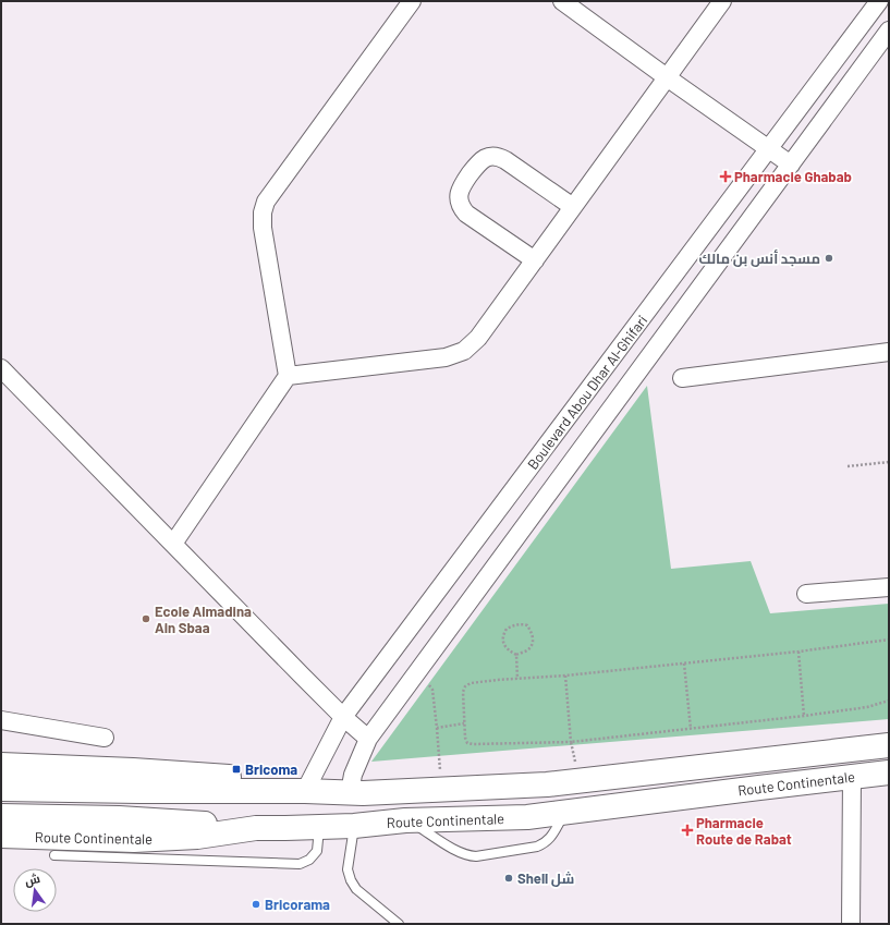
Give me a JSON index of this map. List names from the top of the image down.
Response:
{
  "streets": {
    "main road": ["Route Continentale"],
    "street": ["Boulevard Abou Dhar Al-Ghifari"]
  },
  "crossings": [
    ["Boulevard Abou Dhar Al-Ghifari", "Route Continentale"]
  ],
  "places": {
    "health": ["Pharmacie Ghabab", "Pharmacie Route de Rabat"],
    "other": [
      "مسجد أنس بن مالك",
      "Ecole Almadina Ain Sbaa",
      "Shell شل",
      "Bricorama"
    ],
    "transit": ["Bricoma"]
  },
  "north": "top"
}
